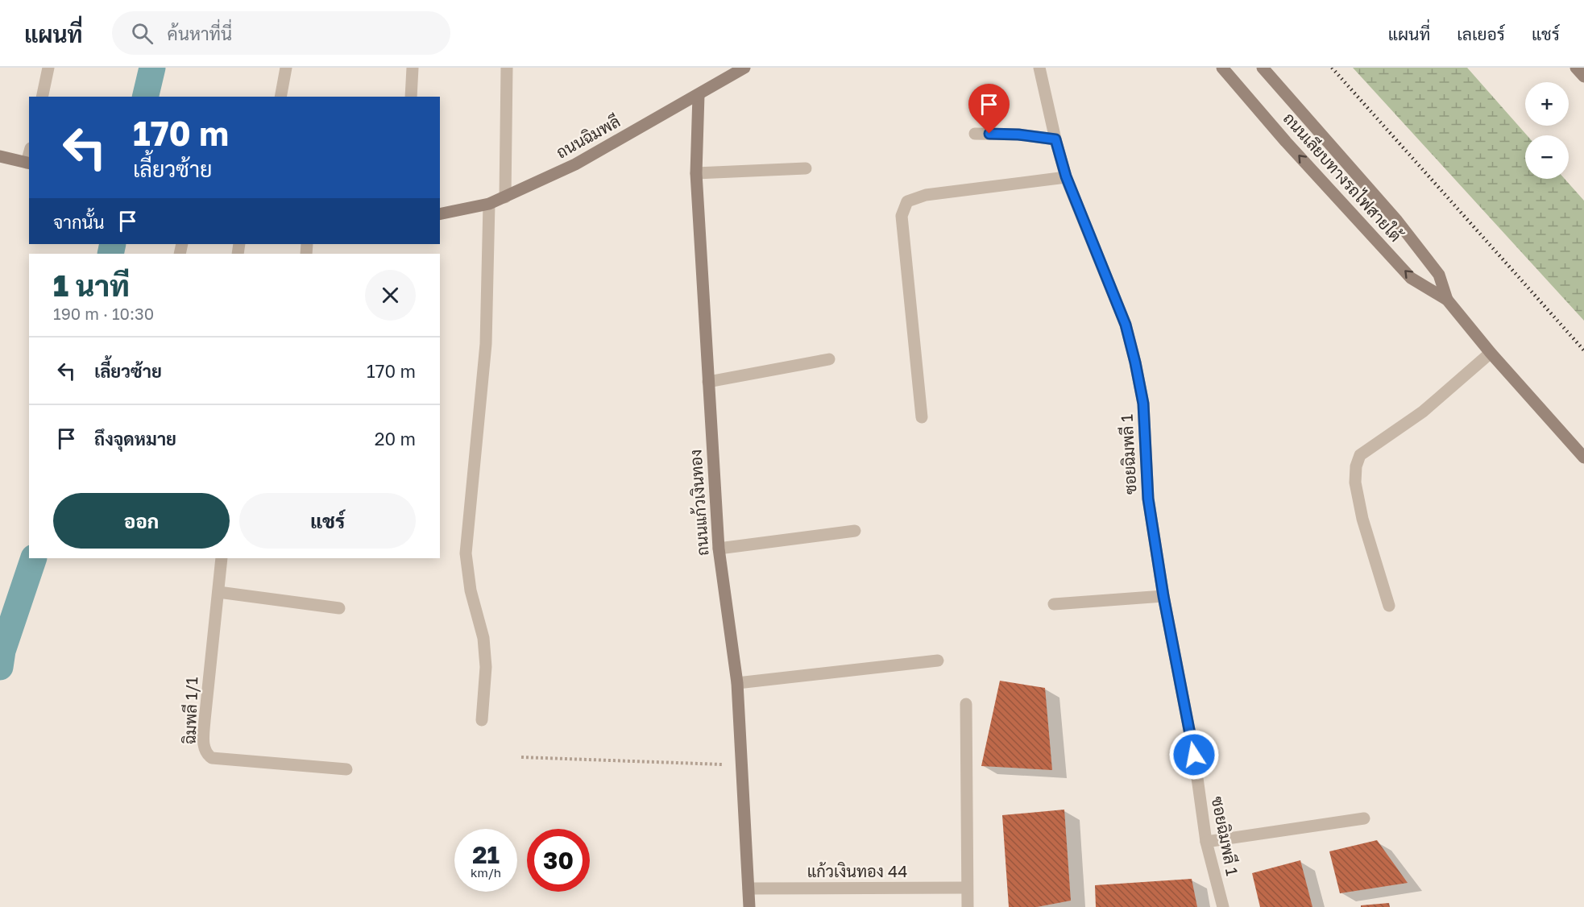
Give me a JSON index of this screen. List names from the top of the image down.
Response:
{
  "streets": {
    "street": [
      "ถนนฉิมพลี",
      "ถนนเลียบทางรถไฟสายใต้",
      "ซอยฉิมพลี 1",
      "ถนนแก้วเงินทอง",
      "ฉิมพลี 1/1",
      "แก้วเงินทอง 44"
    ]
  },
  "crossings": [
    ["ถนนฉิมพลี", "ถนนแก้วเงินทอง"],
    ["ถนนแก้วเงินทอง", "แก้วเงินทอง 44"]
  ],
  "page": {
    "header": "แผนที่",
    "search": "ค้นหาที่นี่",
    "nav": ["แผนที่", "เลเยอร์", "แชร์"],
    "map_buttons": ["+", "−"],
    "turn": ["170 m", "เลี้ยวซ้าย"],
    "then": "จากนั้น",
    "heading": ["1 นาที", "190 m · 10:30"],
    "list": [
      {
        "name": "เลี้ยวซ้าย",
        "value": "170 m"
      },
      {
        "name": "ถึงจุดหมาย",
        "value": "20 m"
      }
    ],
    "buttons": ["ออก", "แชร์"],
    "speed": "21 km/h",
    "limit": "30"
  }
}
